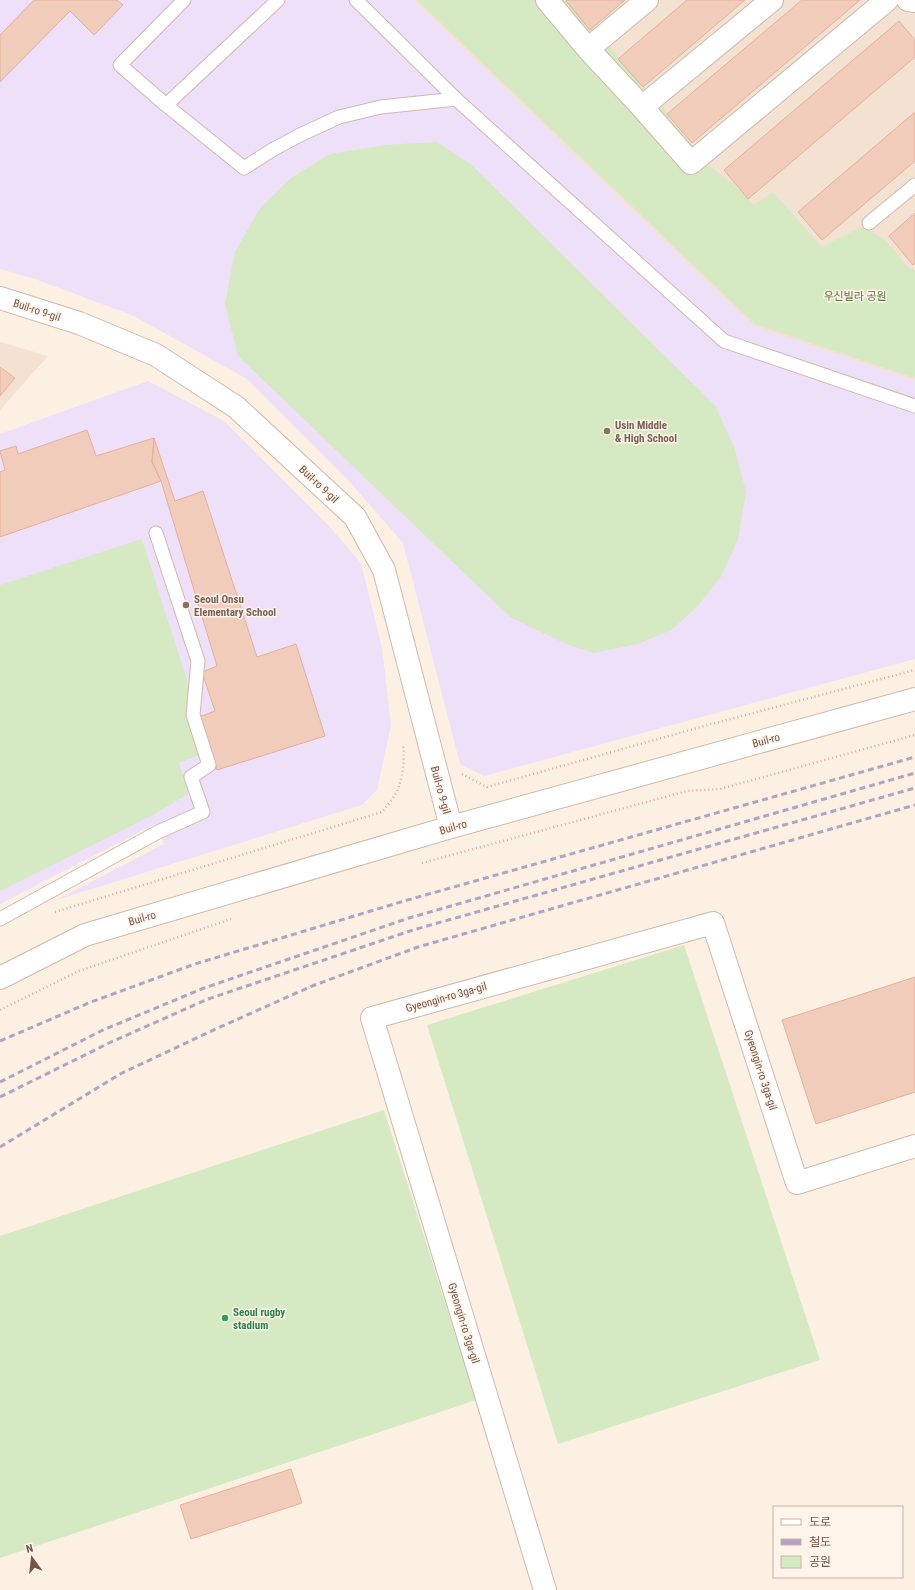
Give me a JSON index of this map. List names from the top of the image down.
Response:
{
  "streets": {
    "street": ["Buil-ro 9-gil", "Buil-ro", "Gyeongin-ro 3ga-gil"]
  },
  "crossings": [
    ["Buil-ro 9-gil", "Buil-ro"]
  ],
  "parks": ["우신빌라 공원"],
  "places": ["Usin Middle & High School", "Seoul Onsu Elementary School", "Seoul rugby stadium"],
  "legend": ["도로", "철도", "공원"],
  "north": "top"
}
